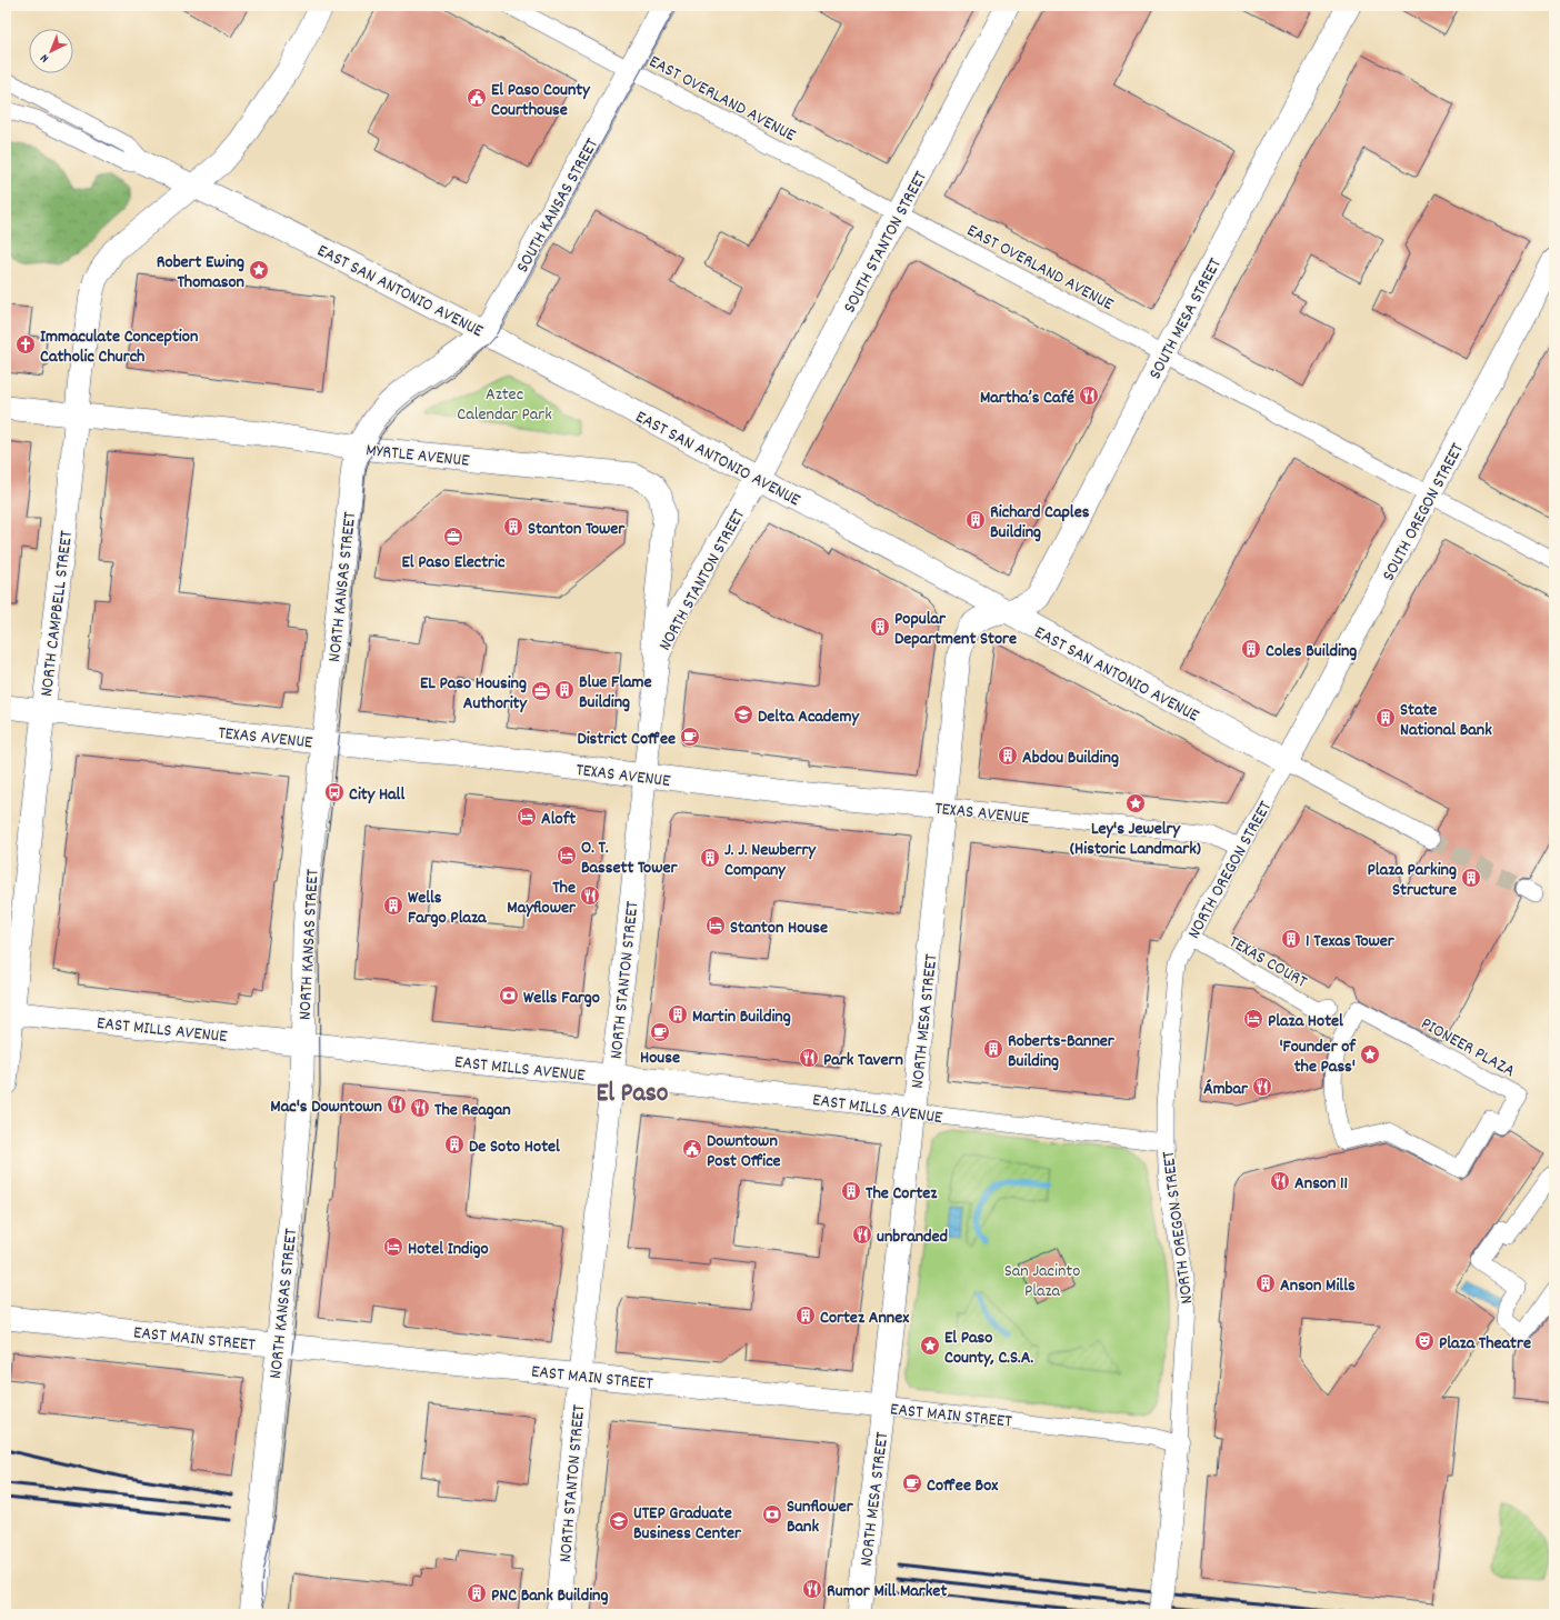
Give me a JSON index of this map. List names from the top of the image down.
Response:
{
  "streets": {
    "street": [
      "EAST OVERLAND AVENUE",
      "SOUTH KANSAS STREET",
      "SOUTH STANTON STREET",
      "EAST SAN ANTONIO AVENUE",
      "SOUTH MESA STREET",
      "MYRTLE AVENUE",
      "SOUTH OREGON STREET",
      "NORTH STANTON STREET",
      "NORTH KANSAS STREET",
      "NORTH CAMPBELL STREET",
      "TEXAS AVENUE",
      "NORTH OREGON STREET",
      "TEXAS COURT",
      "NORTH MESA STREET",
      "EAST MILLS AVENUE",
      "PIONEER PLAZA",
      "EAST MAIN STREET"
    ]
  },
  "crossings": [
    ["EAST OVERLAND AVENUE", "SOUTH KANSAS STREET"],
    ["EAST OVERLAND AVENUE", "SOUTH STANTON STREET"],
    ["EAST OVERLAND AVENUE", "SOUTH MESA STREET"],
    ["EAST OVERLAND AVENUE", "SOUTH OREGON STREET"],
    ["SOUTH KANSAS STREET", "EAST SAN ANTONIO AVENUE"],
    ["SOUTH KANSAS STREET", "NORTH KANSAS STREET"],
    ["SOUTH STANTON STREET", "EAST SAN ANTONIO AVENUE"],
    ["SOUTH STANTON STREET", "NORTH STANTON STREET"],
    ["EAST SAN ANTONIO AVENUE", "SOUTH MESA STREET"],
    ["EAST SAN ANTONIO AVENUE", "SOUTH OREGON STREET"],
    ["EAST SAN ANTONIO AVENUE", "NORTH STANTON STREET"],
    ["EAST SAN ANTONIO AVENUE", "NORTH KANSAS STREET"],
    ["EAST SAN ANTONIO AVENUE", "NORTH CAMPBELL STREET"],
    ["EAST SAN ANTONIO AVENUE", "NORTH OREGON STREET"],
    ["EAST SAN ANTONIO AVENUE", "NORTH MESA STREET"],
    ["SOUTH MESA STREET", "NORTH MESA STREET"],
    ["MYRTLE AVENUE", "NORTH STANTON STREET"],
    ["MYRTLE AVENUE", "NORTH KANSAS STREET"],
    ["MYRTLE AVENUE", "NORTH CAMPBELL STREET"],
    ["SOUTH OREGON STREET", "NORTH OREGON STREET"],
    ["NORTH STANTON STREET", "TEXAS AVENUE"],
    ["NORTH STANTON STREET", "EAST MILLS AVENUE"],
    ["NORTH STANTON STREET", "EAST MAIN STREET"],
    ["NORTH KANSAS STREET", "TEXAS AVENUE"],
    ["NORTH KANSAS STREET", "EAST MILLS AVENUE"],
    ["NORTH KANSAS STREET", "EAST MAIN STREET"],
    ["NORTH CAMPBELL STREET", "TEXAS AVENUE"],
    ["NORTH CAMPBELL STREET", "EAST MILLS AVENUE"],
    ["TEXAS AVENUE", "NORTH OREGON STREET"],
    ["TEXAS AVENUE", "NORTH MESA STREET"],
    ["NORTH OREGON STREET", "TEXAS COURT"],
    ["NORTH OREGON STREET", "EAST MILLS AVENUE"],
    ["NORTH OREGON STREET", "EAST MAIN STREET"],
    ["NORTH MESA STREET", "EAST MILLS AVENUE"],
    ["NORTH MESA STREET", "EAST MAIN STREET"]
  ],
  "districts": ["El Paso"],
  "parks": ["Aztec Calendar Park", "San Jacinto Plaza"],
  "places": {
    "public building": ["El Paso County Courthouse", "Downtown Post Office"],
    "place": [
      "Robert Ewing Thomason",
      "Ley's Jewelry (Historic Landmark)",
      "'Founder of the Pass'",
      "El Paso County, C.S.A."
    ],
    "church": ["Immaculate Conception Catholic Church"],
    "restaurant": [
      "Martha’s Café",
      "The Mayflower",
      "Park Tavern",
      "Ámbar",
      "Mac's Downtown",
      "The Reagan",
      "Anson 11",
      "unbranded",
      "Rumor Mill Market"
    ],
    "building": [
      "Richard Caples Building",
      "Stanton Tower",
      "Popular Department Store",
      "Coles Building",
      "Blue Flame Building",
      "State National Bank",
      "Abdou Building",
      "J. J. Newberry Company",
      "Plaza Parking Structure",
      "Wells Fargo Plaza",
      "1 Texas Tower",
      "Martin Building",
      "Roberts-Banner Building",
      "De Soto Hotel",
      "The Cortez",
      "Anson Mills",
      "Cortez Annex",
      "PNC Bank Building"
    ],
    "office": ["El Paso Electric", "EL Paso Housing Authority"],
    "school or university": ["Delta Academy", "UTEP Graduate Business Center"],
    "cafe": ["District Coffee", "House", "Coffee Box"],
    "bus stop": ["City Hall"],
    "hotel": [
      "Aloft",
      "O. T. Bassett Tower",
      "Stanton House",
      "Plaza Hotel",
      "Hotel Indigo"
    ],
    "bank": ["Wells Fargo", "Sunflower Bank"],
    "theatre": ["Plaza Theatre"]
  },
  "north": "bottom left"
}
